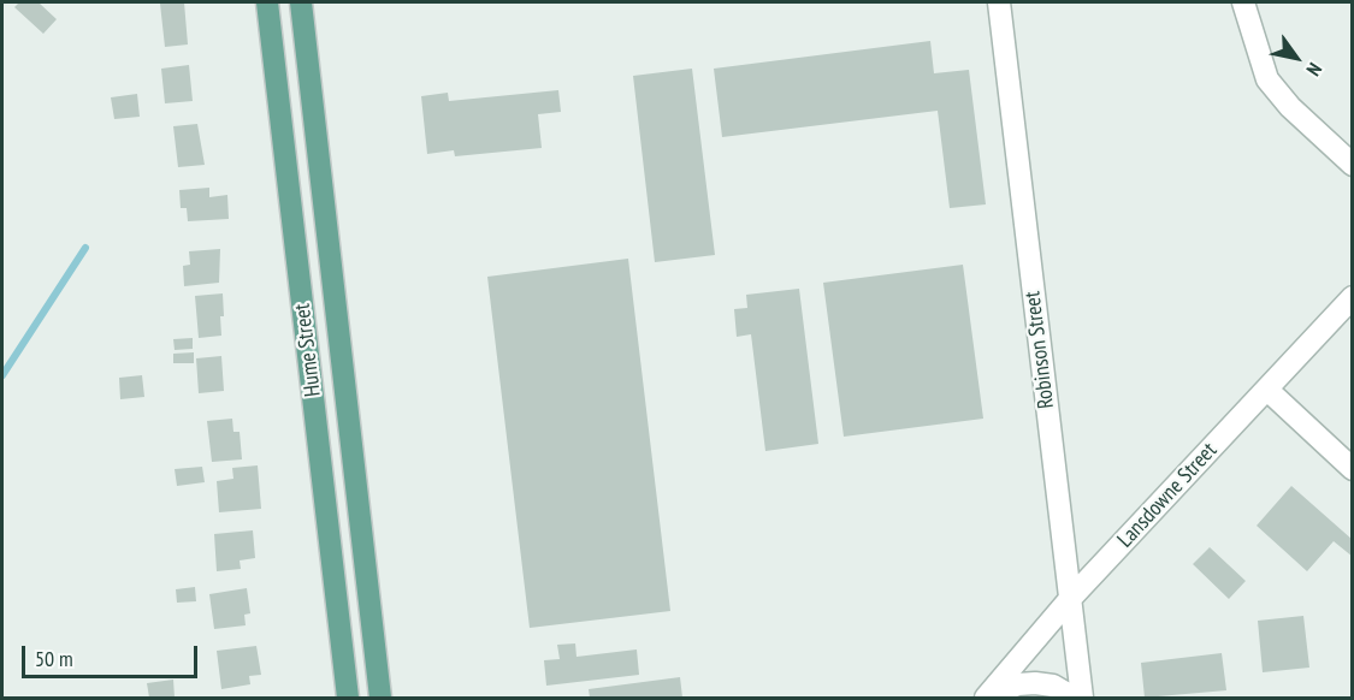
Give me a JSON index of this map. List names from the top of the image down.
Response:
{
  "streets": {
    "main road": ["Hume Street"],
    "street": ["Robinson Street", "Lansdowne Street"]
  },
  "crossings": [
    ["Robinson Street", "Lansdowne Street"]
  ],
  "scale_bar": "50 m",
  "north": "bottom right"
}
